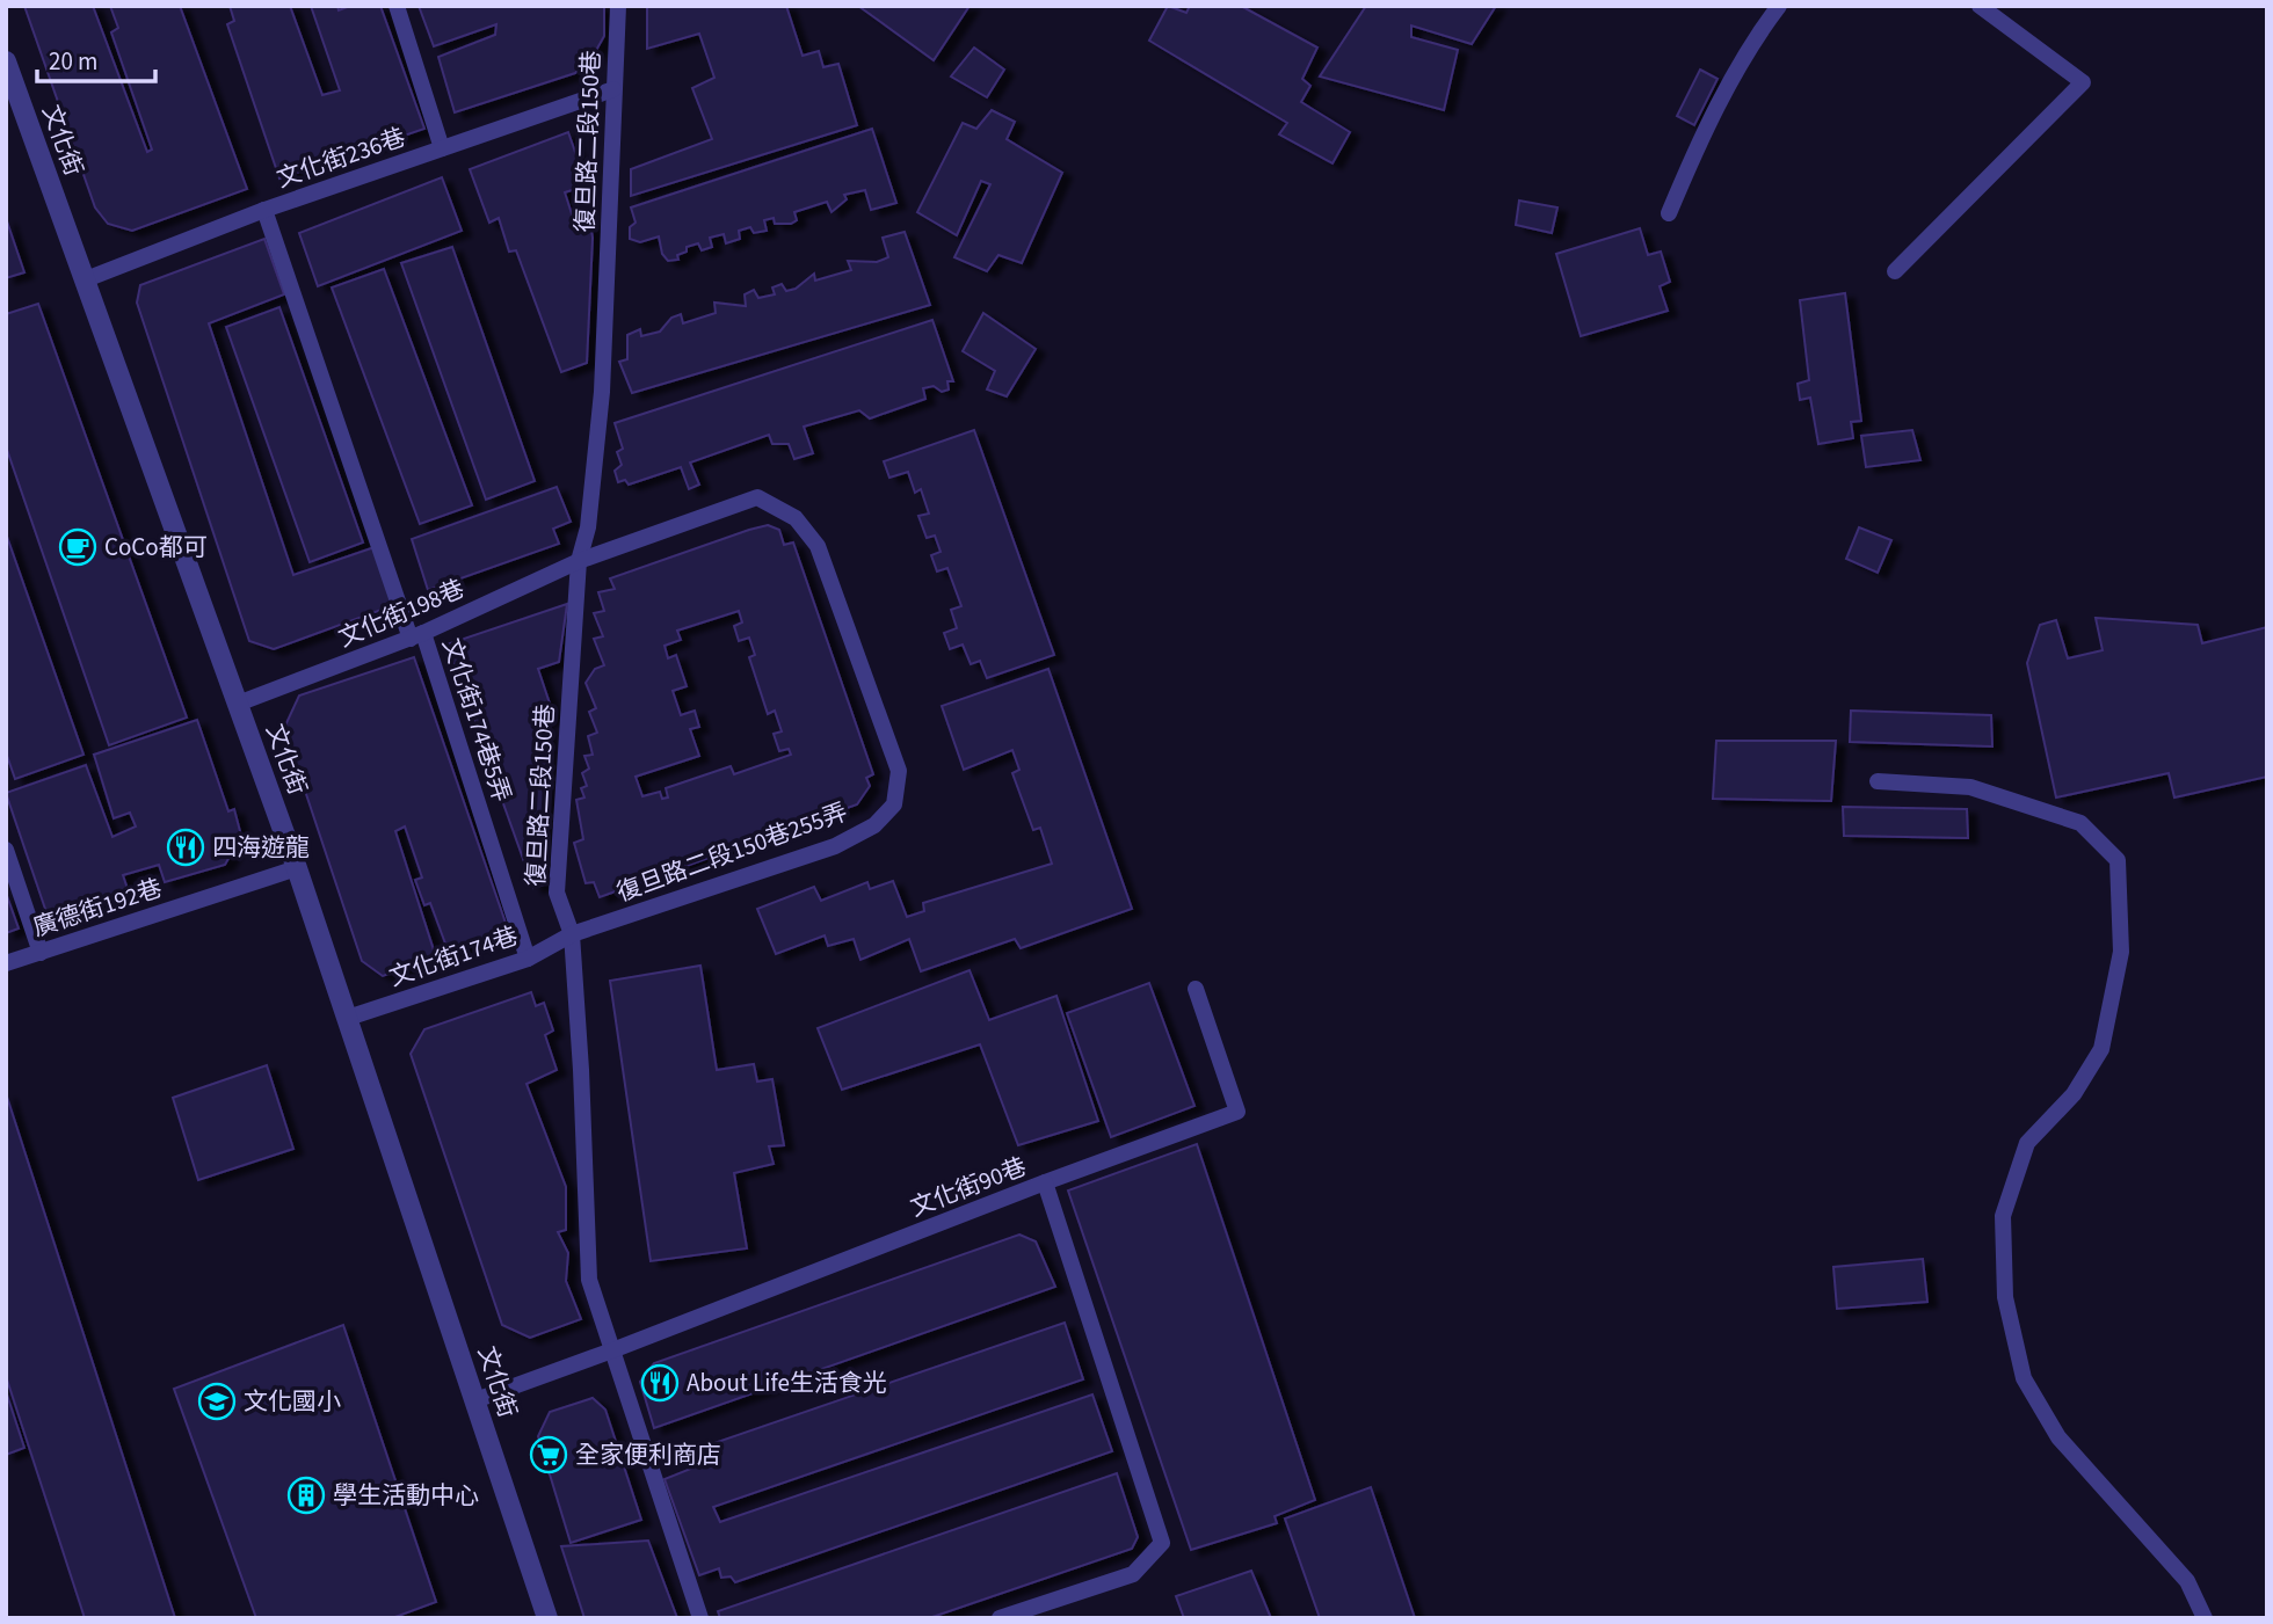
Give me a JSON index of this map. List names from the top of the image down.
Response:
{
  "streets": {
    "street": ["文化街"],
    "lane": [
      "復旦路二段150巷",
      "文化街236巷",
      "文化街198巷",
      "文化街174巷5弄",
      "復旦路二段150巷255弄",
      "廣德街192巷",
      "文化街174巷",
      "文化街90巷"
    ]
  },
  "crossings": [
    ["文化街", "文化街236巷"],
    ["文化街", "文化街198巷"],
    ["文化街", "廣德街192巷"],
    ["文化街", "文化街174巷"],
    ["文化街", "文化街90巷"],
    ["復旦路二段150巷", "文化街236巷"],
    ["復旦路二段150巷", "文化街198巷"],
    ["復旦路二段150巷", "復旦路二段150巷255弄"],
    ["復旦路二段150巷", "文化街174巷"],
    ["復旦路二段150巷", "文化街90巷"],
    ["文化街236巷", "文化街174巷5弄"],
    ["文化街198巷", "文化街174巷5弄"],
    ["文化街198巷", "復旦路二段150巷255弄"],
    ["文化街174巷5弄", "文化街174巷"],
    ["復旦路二段150巷255弄", "文化街174巷"]
  ],
  "places": {
    "cafe": ["CoCo都可"],
    "restaurant": ["四海遊龍", "About Life生活食光"],
    "school or university": ["文化國小"],
    "supermarket": ["全家便利商店"],
    "building": ["學生活動中心"]
  },
  "scale_bar": "20 m"
}
